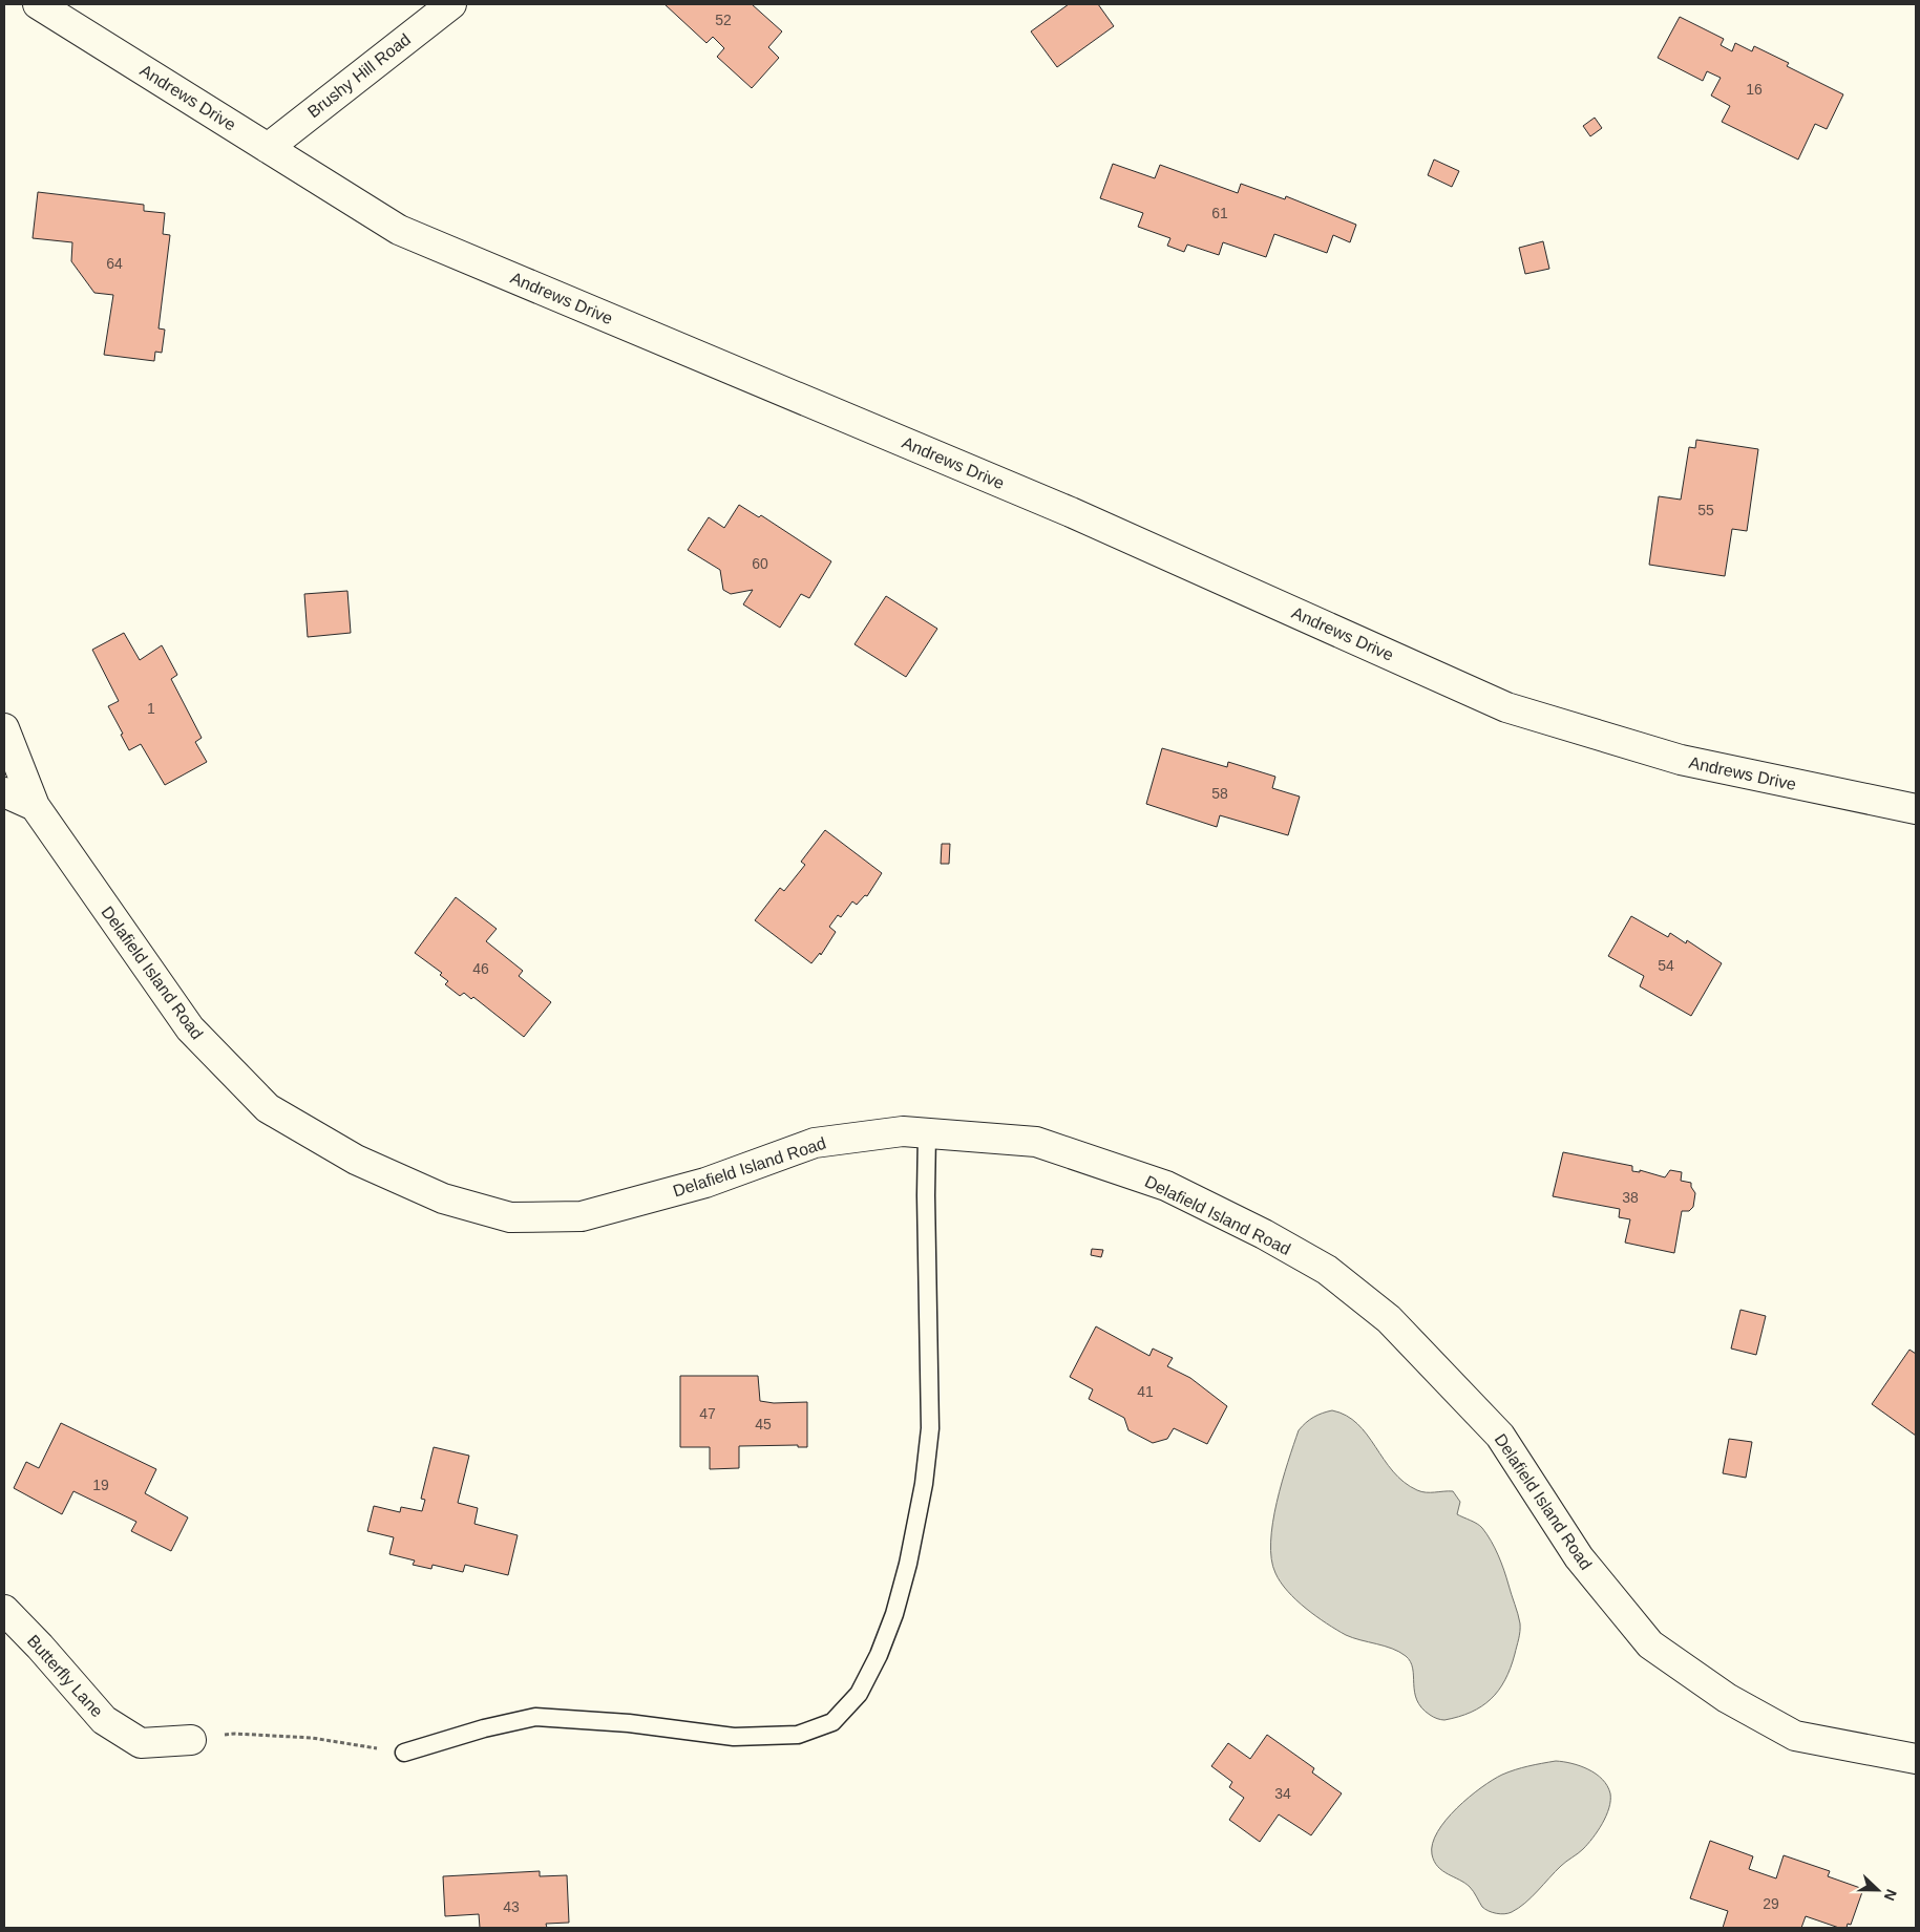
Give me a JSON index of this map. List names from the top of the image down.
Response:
{
  "streets": {
    "street": [
      "Brushy Hill Road",
      "Andrews Drive",
      "Delafield Island Road",
      "Butterfly Lane"
    ]
  },
  "crossings": [
    ["Brushy Hill Road", "Andrews Drive"]
  ],
  "house_numbers": [
    "52",
    "16",
    "61",
    "64",
    "55",
    "60",
    "1",
    "58",
    "54",
    "46",
    "38",
    "41",
    "47",
    "45",
    "19",
    "34",
    "29",
    "43"
  ],
  "north": "right"
}
